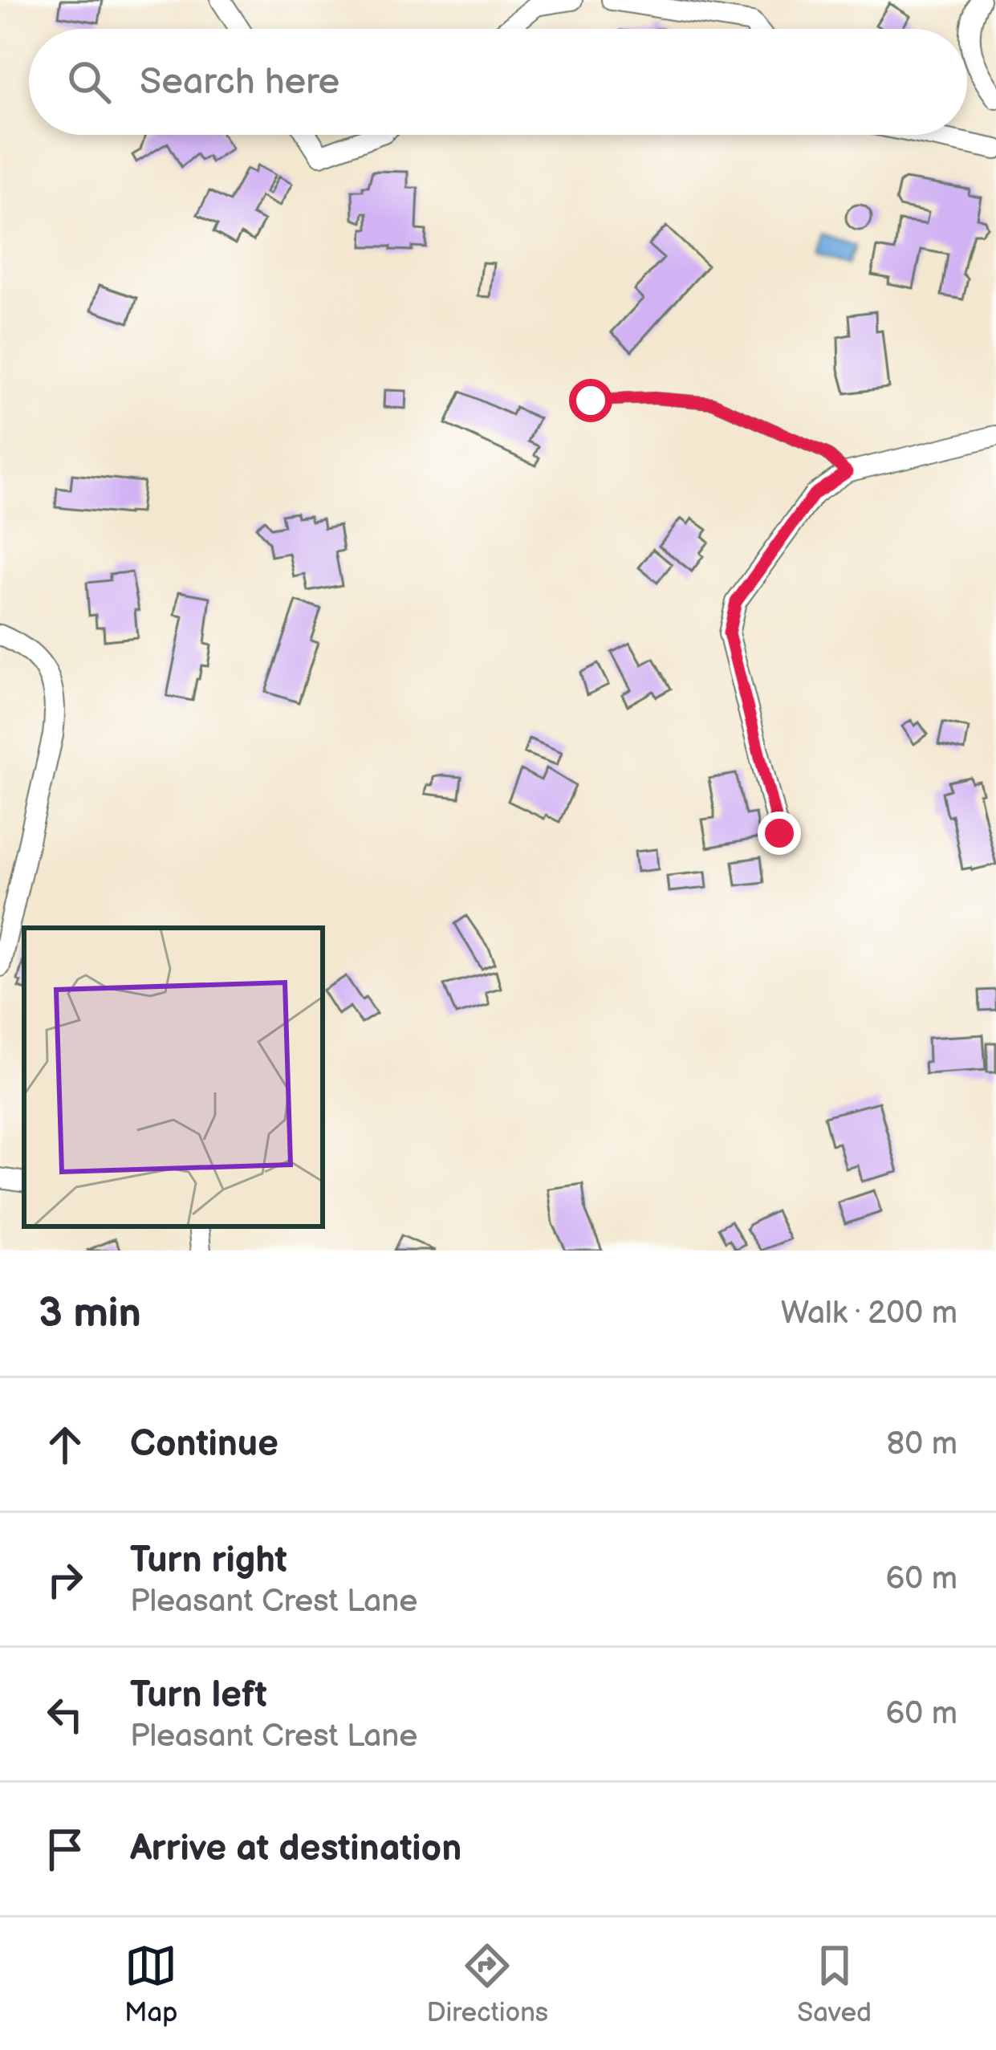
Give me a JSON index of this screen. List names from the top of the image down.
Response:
{
  "page": {
    "search": "Search here",
    "heading": ["3 min", "Walk · 200 m"],
    "list": [
      ["Continue", "80 m"],
      ["Turn right", "Pleasant Crest Lane", "60 m"],
      ["Turn left", "Pleasant Crest Lane", "60 m"],
      "Arrive at destination"
    ],
    "nav": ["Map", "Directions", "Saved"]
  }
}
